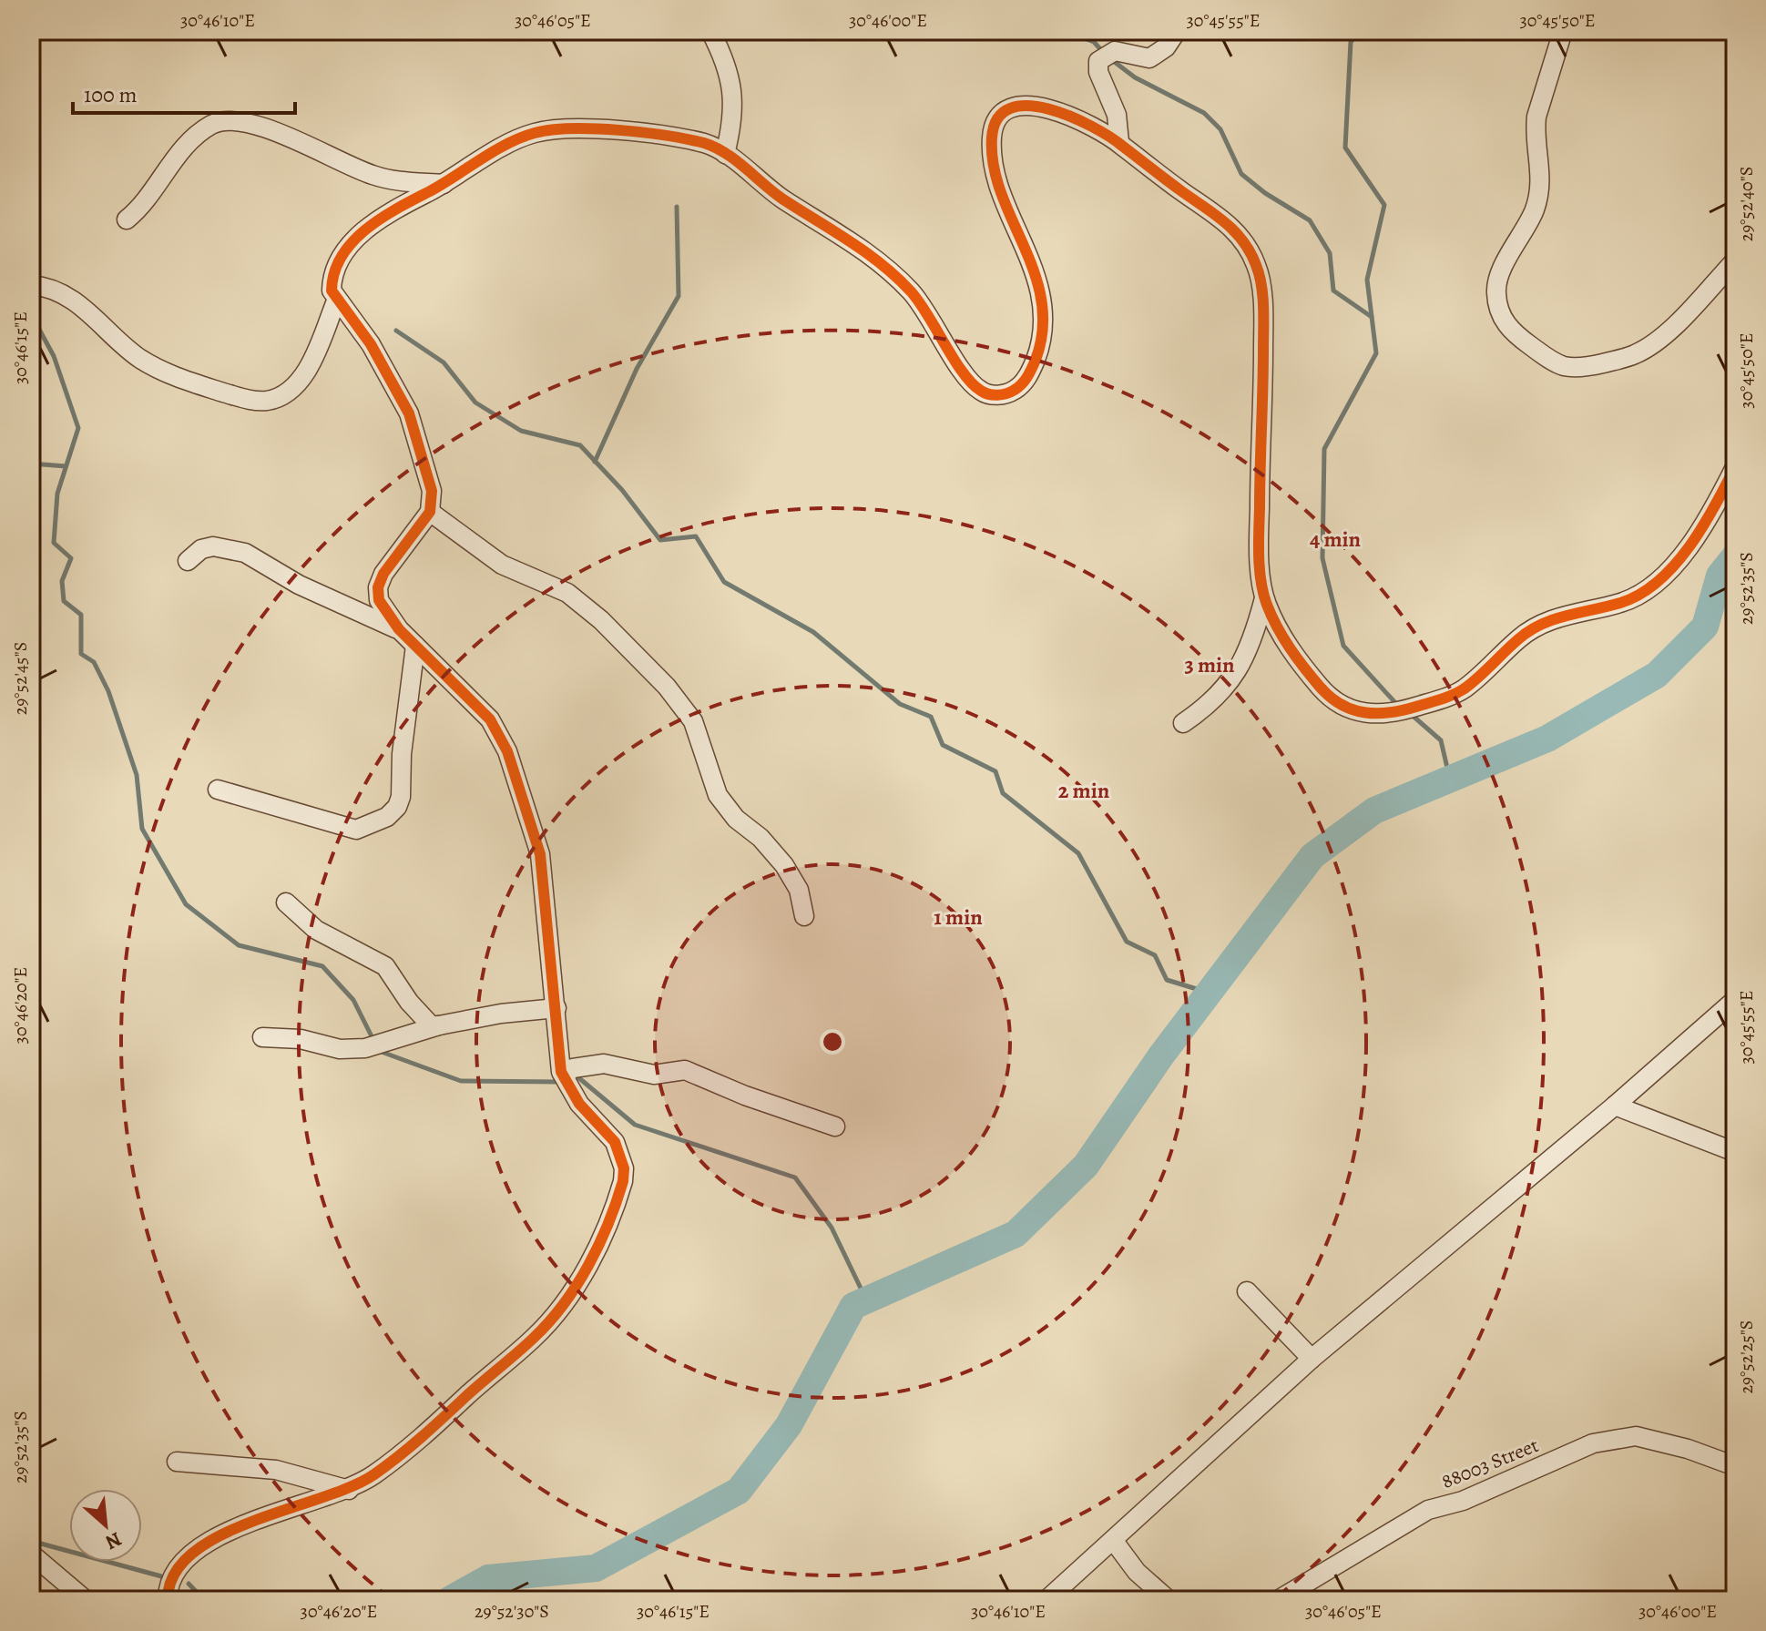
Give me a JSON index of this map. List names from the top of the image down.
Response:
{
  "streets": {
    "street": ["88003 Street"]
  },
  "scale_bar": "100 m",
  "north": "bottom right",
  "coordinates": [
    "30°46'10\"E",
    "30°46'05\"E",
    "30°46'00\"E",
    "30°45'55\"E",
    "30°45'50\"E",
    "29°52'40\"S",
    "30°46'15\"E",
    "29°52'35\"S",
    "29°52'45\"S",
    "30°46'20\"E",
    "29°52'25\"S",
    "29°52'30\"S"
  ],
  "rings": [
    "4 min",
    "3 min",
    "2 min",
    "1 min"
  ]
}
